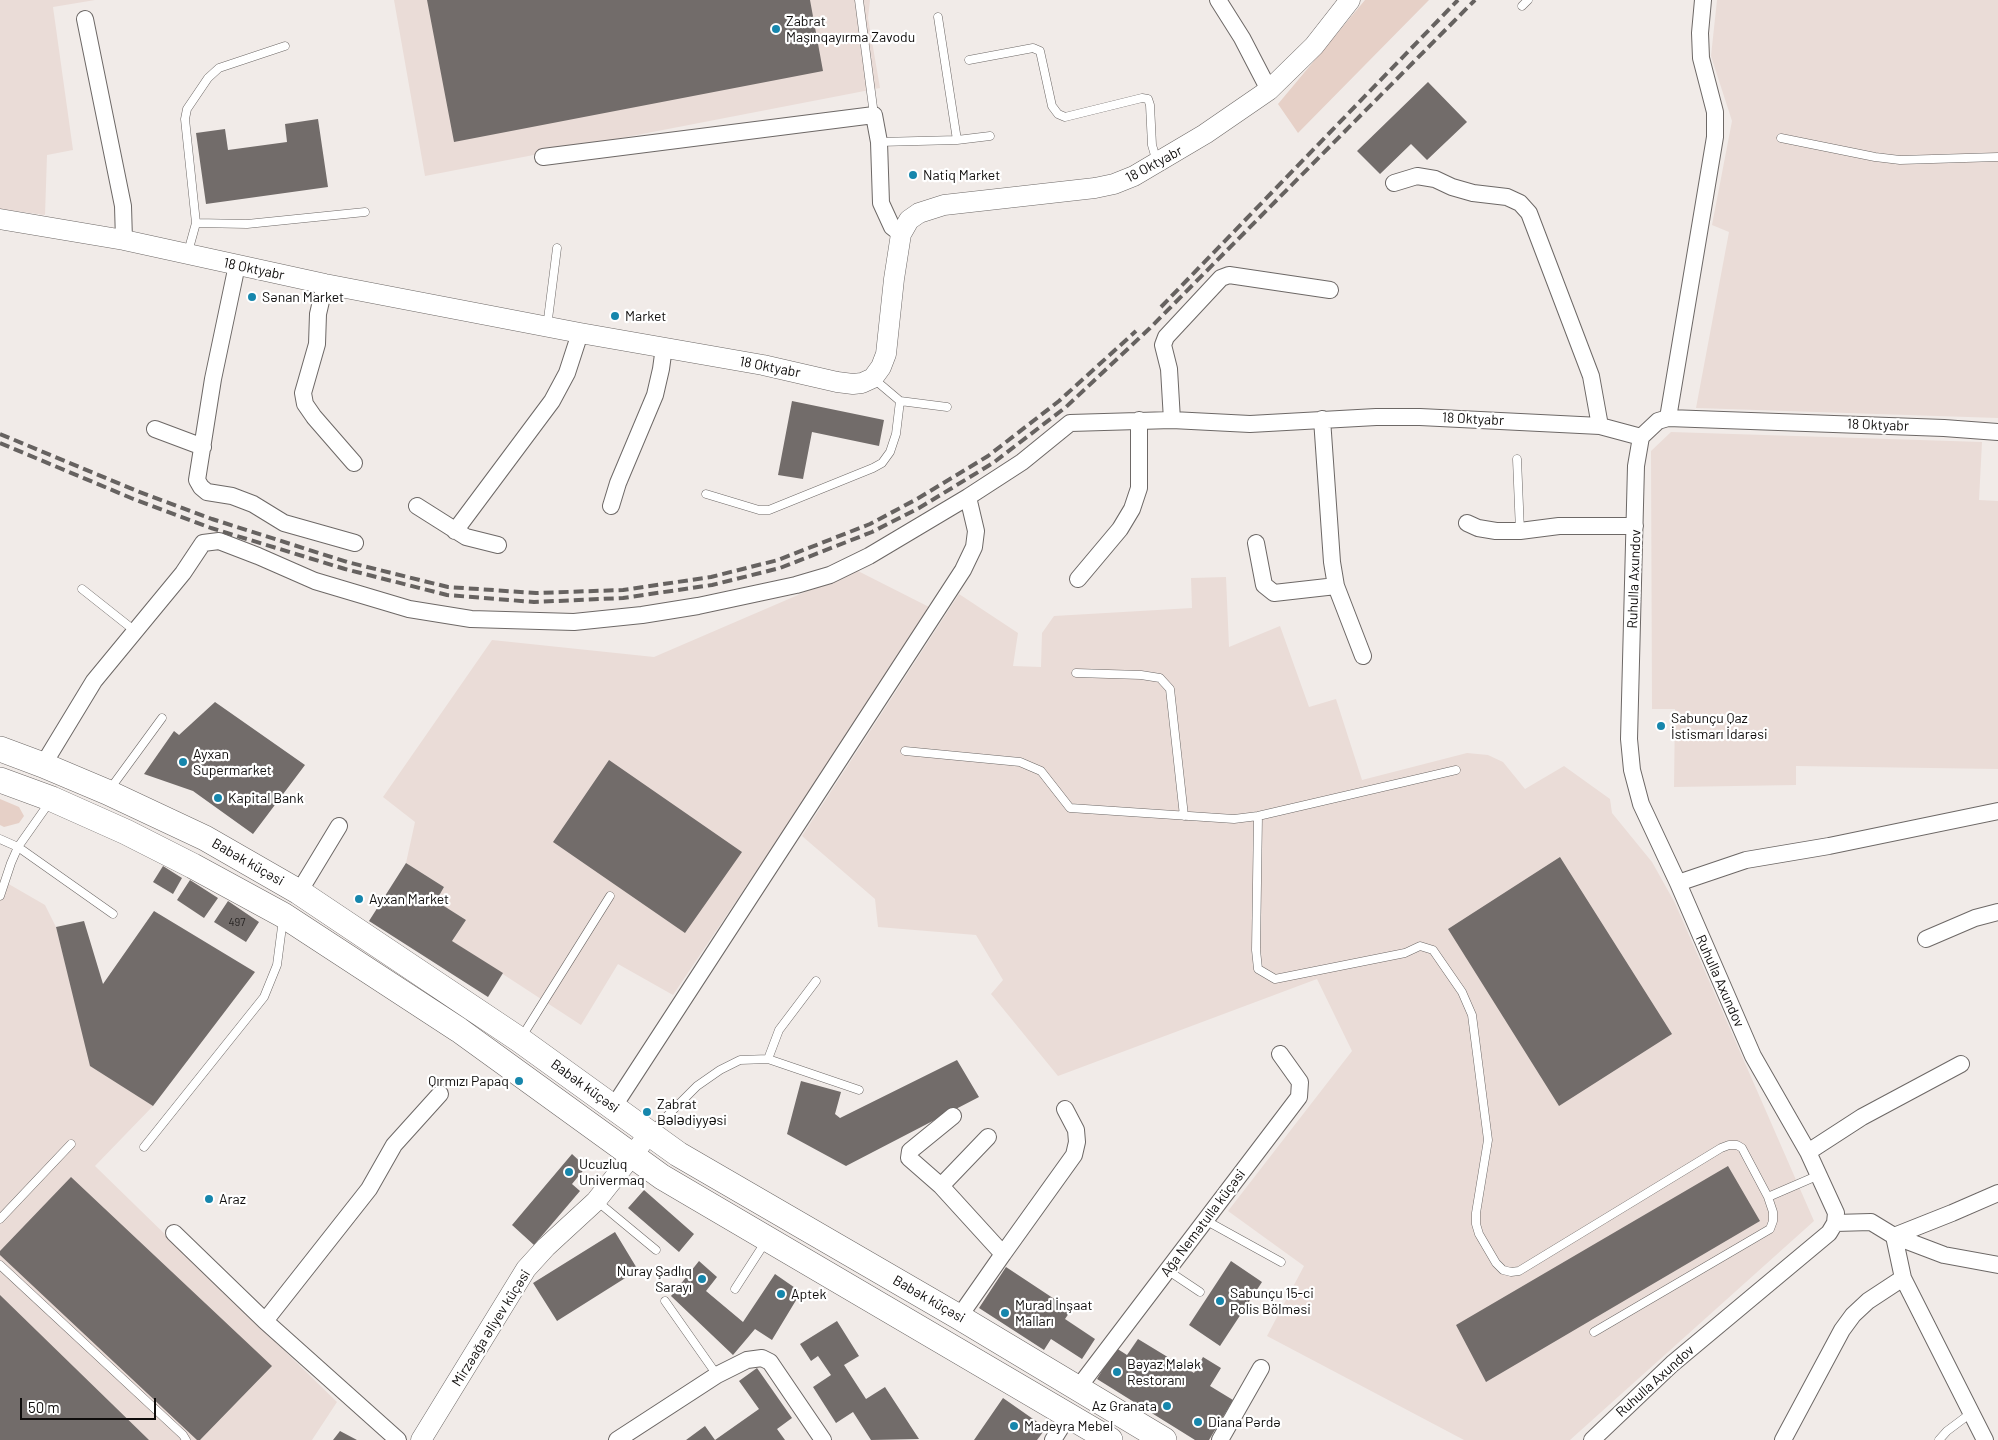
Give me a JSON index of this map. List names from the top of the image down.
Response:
{
  "streets": {
    "main road": ["Babək küçəsi"],
    "street": [
      "18 Oktyabr",
      "Ruhulla Axundov",
      "Ağa Nemətulla küçəsi",
      "Mirzəağa Əliyev küçəsi"
    ]
  },
  "crossings": [
    ["18 Oktyabr", "Ruhulla Axundov"],
    ["18 Oktyabr", "Babək küçəsi"],
    ["Babək küçəsi", "Ağa Nemətulla küçəsi"],
    ["Babək küçəsi", "Mirzəağa Əliyev küçəsi"]
  ],
  "places": [
    "Zabrat Maşınqayırma Zavodu",
    "Natiq Market",
    "Sənan Market",
    "Market",
    "Sabunçu Qaz İstismarı İdarəsi",
    "Ayxan Supermarket",
    "Kapital Bank",
    "Ayxan Market",
    "Qırmızı Papaq",
    "Zabrat Bәlәdiyyәsi",
    "Ucuzluq Univermaq",
    "Araz",
    "Nuray Şadlıq Sarayı",
    "Aptek",
    "Sabunçu 15-ci Polis Bölməsi",
    "Murad İnşaat Malları",
    "Bəyaz Mələk Restoranı",
    "Az Granata",
    "Diana Pərdə",
    "Madeyra Mebel"
  ],
  "house_numbers": ["497"],
  "scale_bar": "50 m"
}
